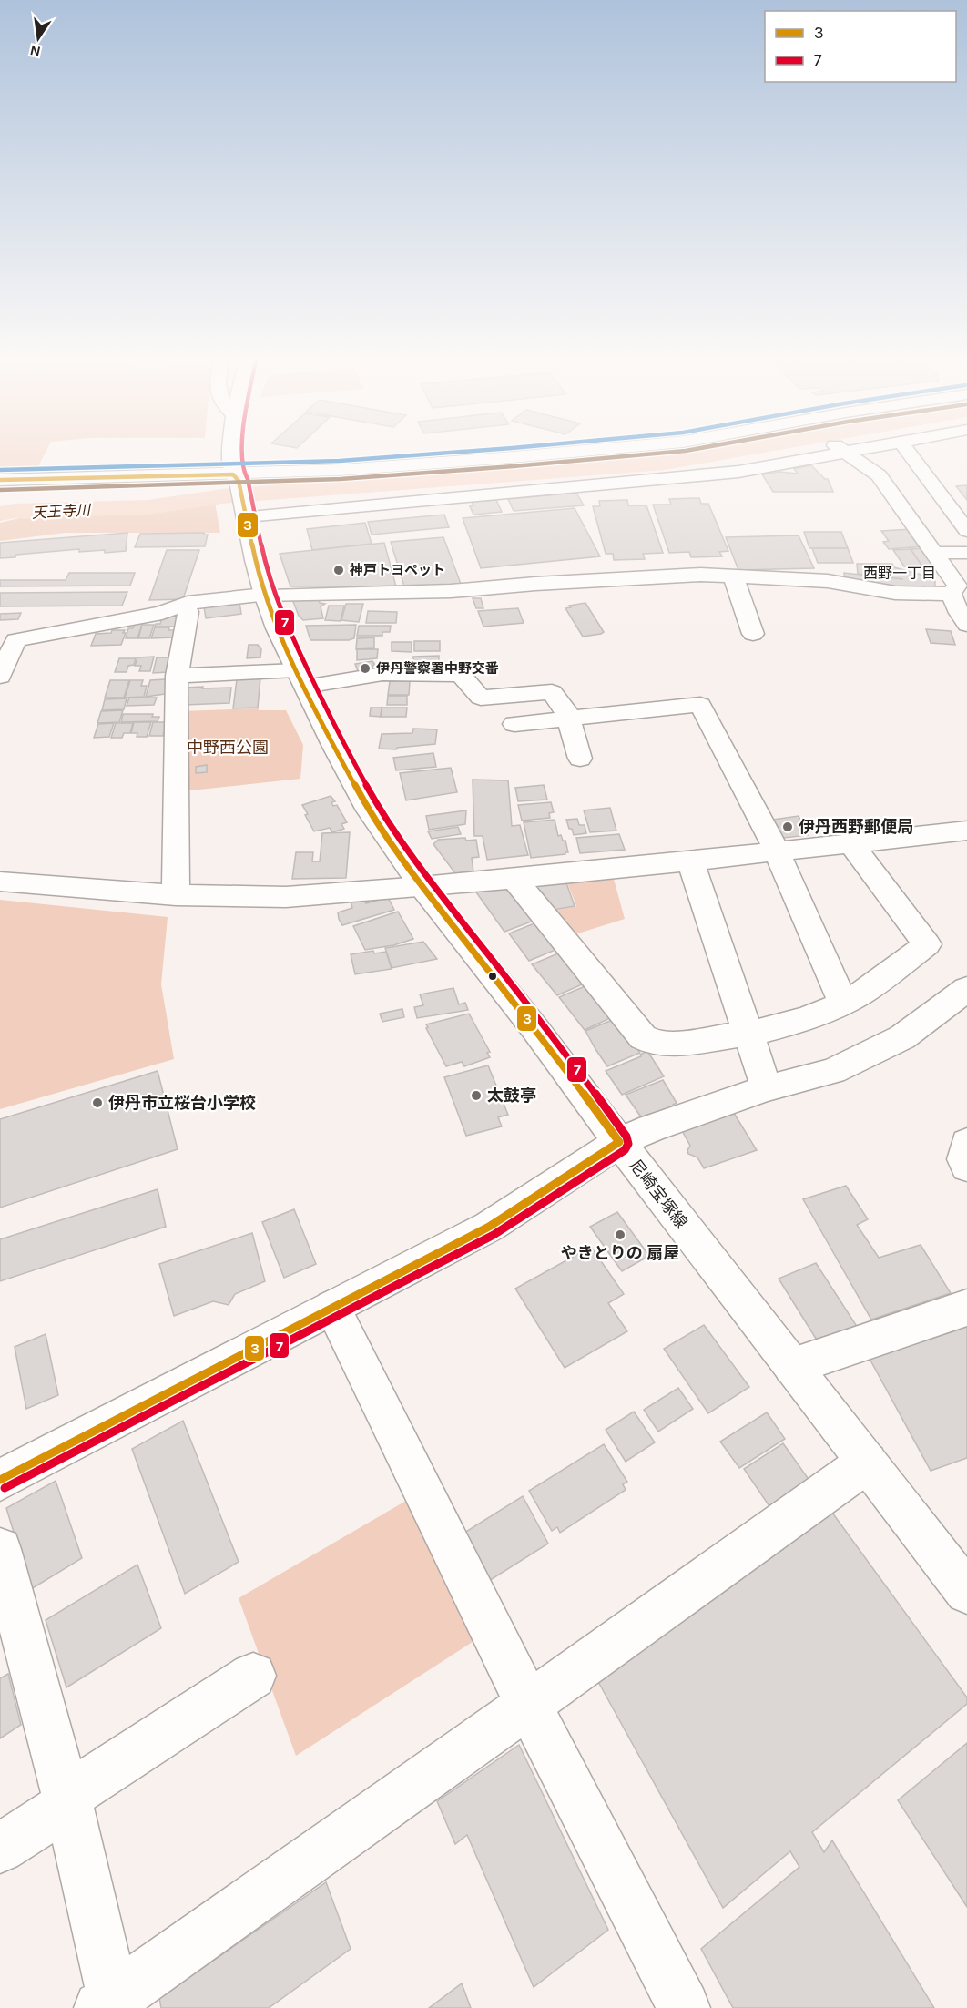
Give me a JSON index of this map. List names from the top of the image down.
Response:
{
  "streets": {
    "street": ["尼崎宝塚線"]
  },
  "districts": ["西野一丁目"],
  "water": ["天王寺川"],
  "parks": ["中野西公園"],
  "places": [
    "神戸トヨペット",
    "伊丹警察署中野交番",
    "伊丹西野郵便局",
    "太鼓亭",
    "伊丹市立桜台小学校",
    "やきとりの 扇屋"
  ],
  "lines": ["transit line 7", "transit line 3"],
  "legend": ["3", "7"],
  "north": "bottom"
}
